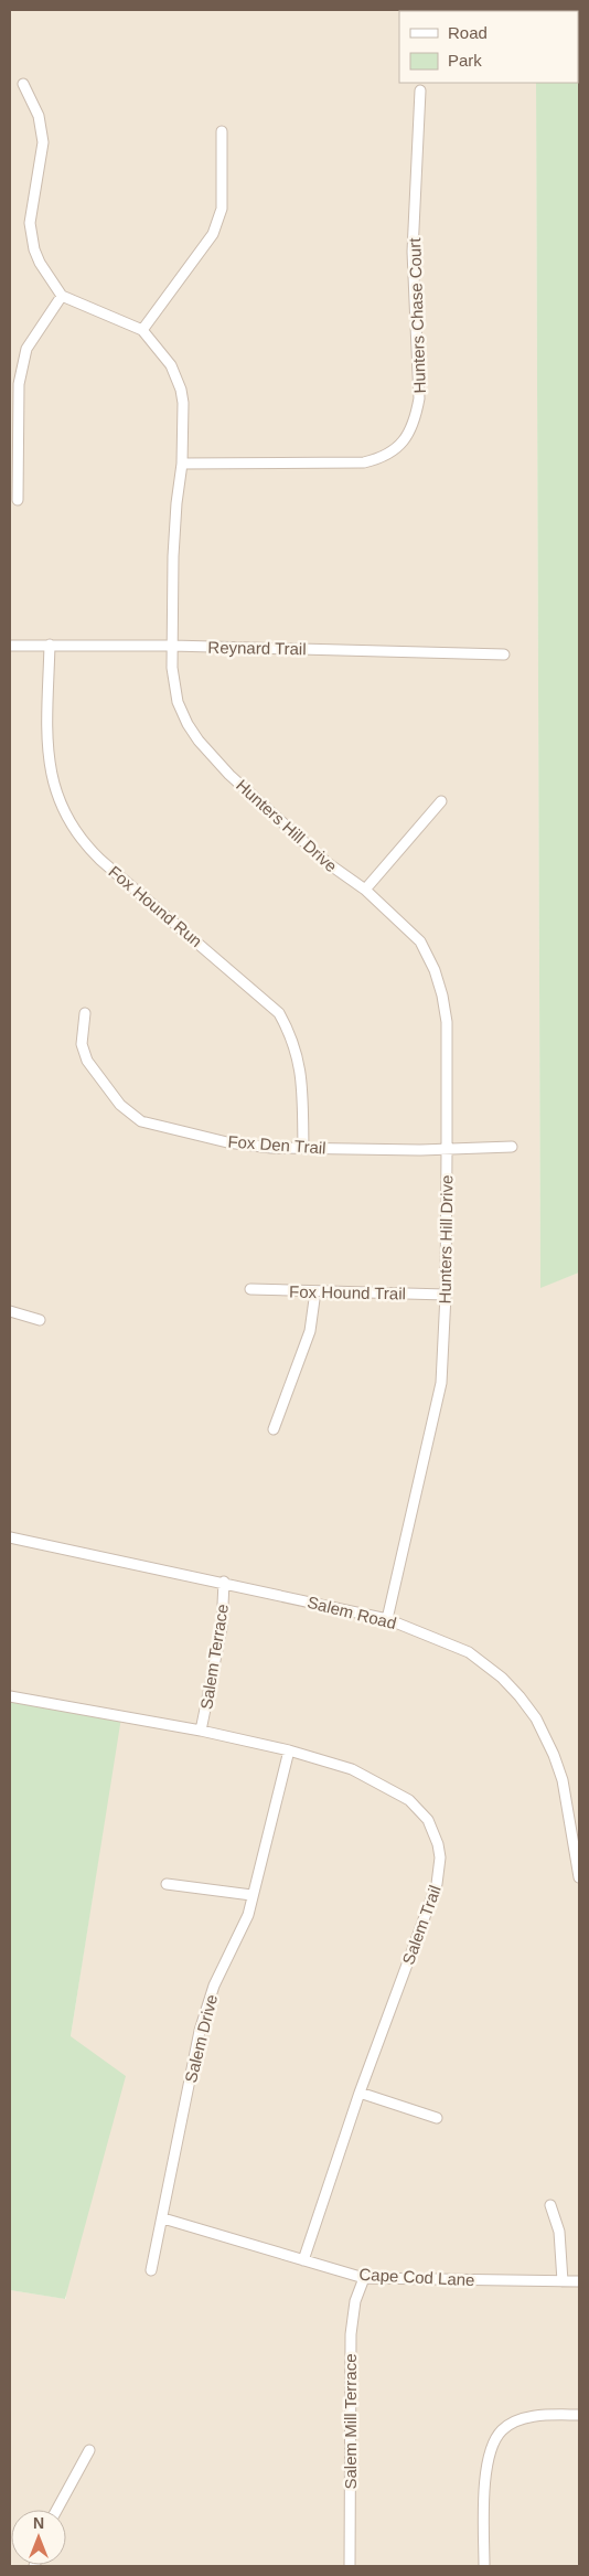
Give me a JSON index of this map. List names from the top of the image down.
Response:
{
  "streets": {
    "street": [
      "Hunters Chase Court",
      "Reynard Trail",
      "Hunters Hill Drive",
      "Fox Hound Run",
      "Fox Den Trail",
      "Fox Hound Trail",
      "Salem Road",
      "Salem Terrace",
      "Salem Trail",
      "Salem Drive",
      "Cape Cod Lane",
      "Salem Mill Terrace"
    ]
  },
  "crossings": [
    ["Hunters Chase Court", "Hunters Hill Drive"],
    ["Reynard Trail", "Hunters Hill Drive"],
    ["Reynard Trail", "Fox Hound Run"],
    ["Hunters Hill Drive", "Fox Den Trail"],
    ["Hunters Hill Drive", "Fox Hound Trail"],
    ["Hunters Hill Drive", "Salem Road"],
    ["Fox Hound Run", "Fox Den Trail"],
    ["Salem Road", "Salem Terrace"],
    ["Salem Terrace", "Salem Trail"],
    ["Salem Trail", "Salem Drive"],
    ["Salem Trail", "Cape Cod Lane"],
    ["Salem Drive", "Cape Cod Lane"],
    ["Cape Cod Lane", "Salem Mill Terrace"]
  ],
  "legend": ["Road", "Park"],
  "north": "top"
}
